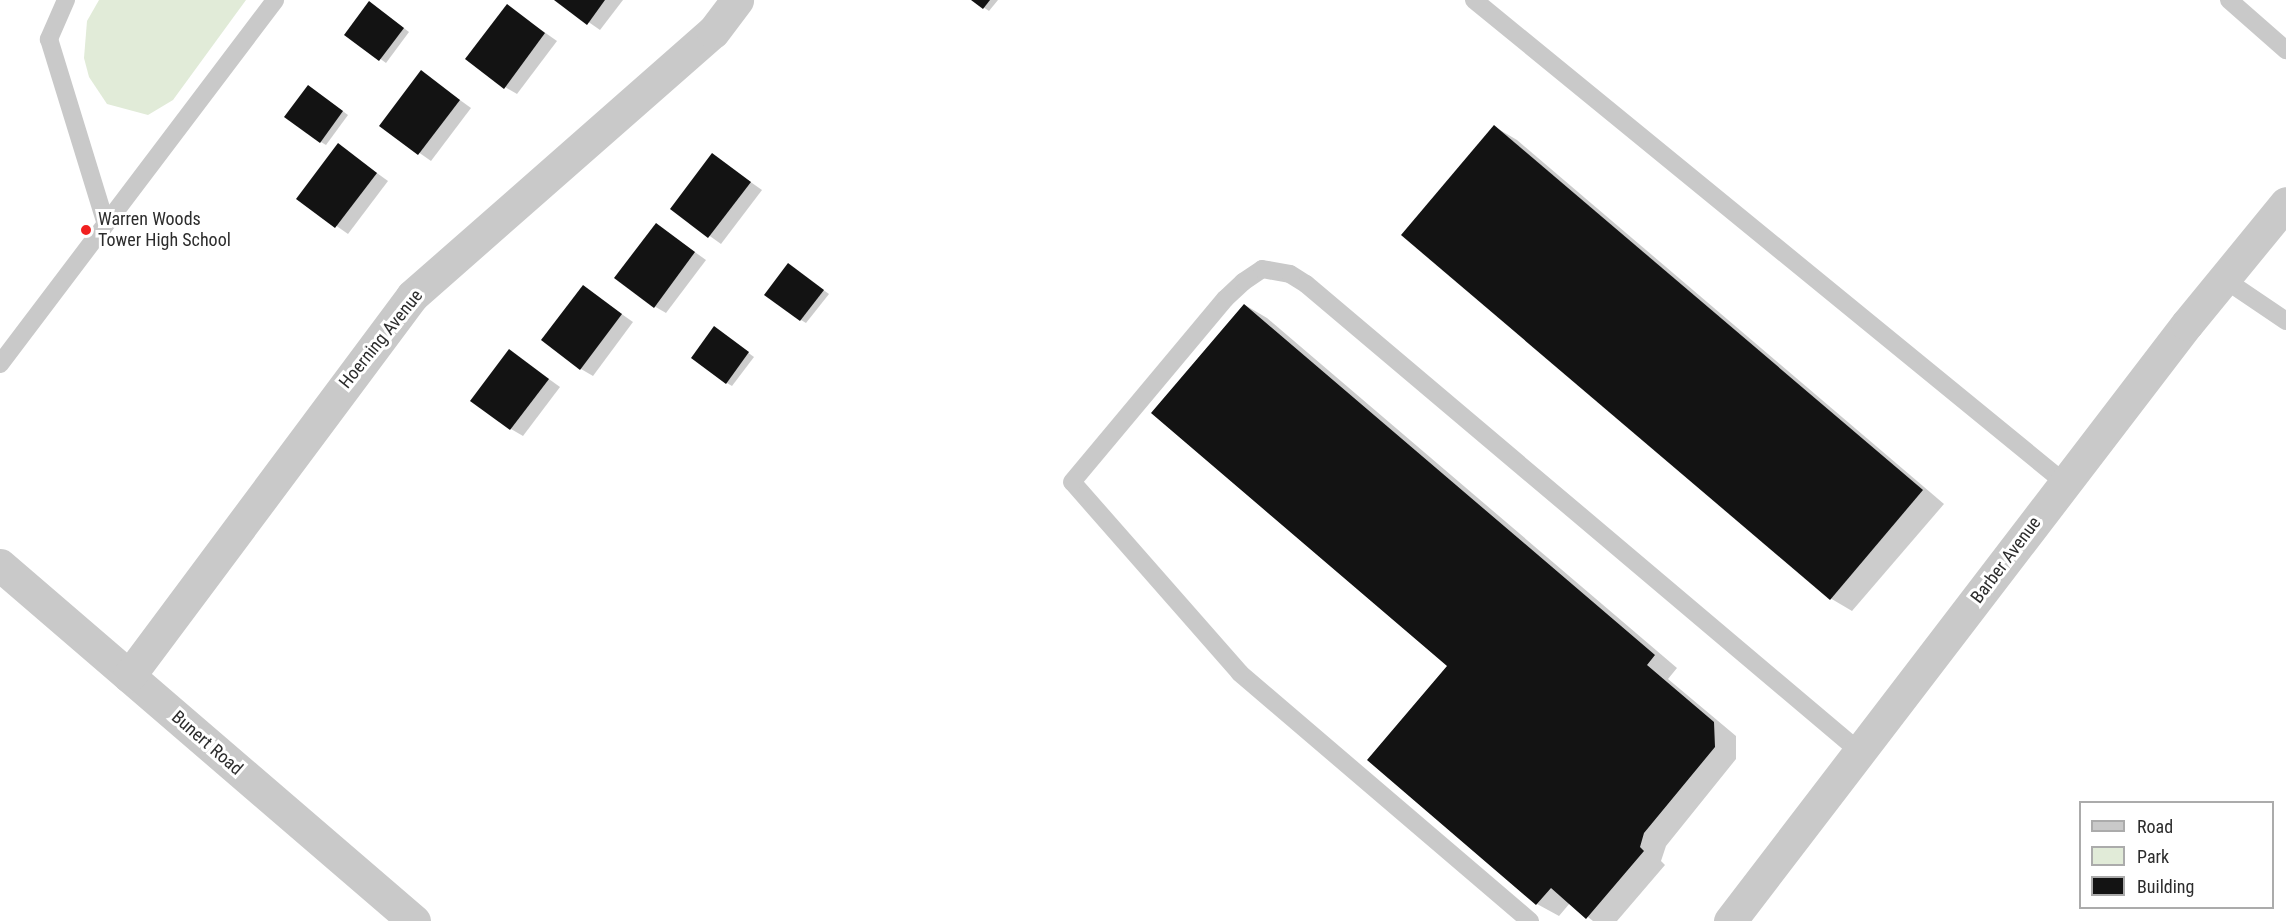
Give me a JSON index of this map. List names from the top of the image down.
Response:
{
  "streets": {
    "street": ["Hoerning Avenue", "Barber Avenue", "Bunert Road"]
  },
  "crossings": [
    ["Hoerning Avenue", "Bunert Road"]
  ],
  "places": ["Warren Woods Tower High School"],
  "legend": ["Road", "Park", "Building"]
}
